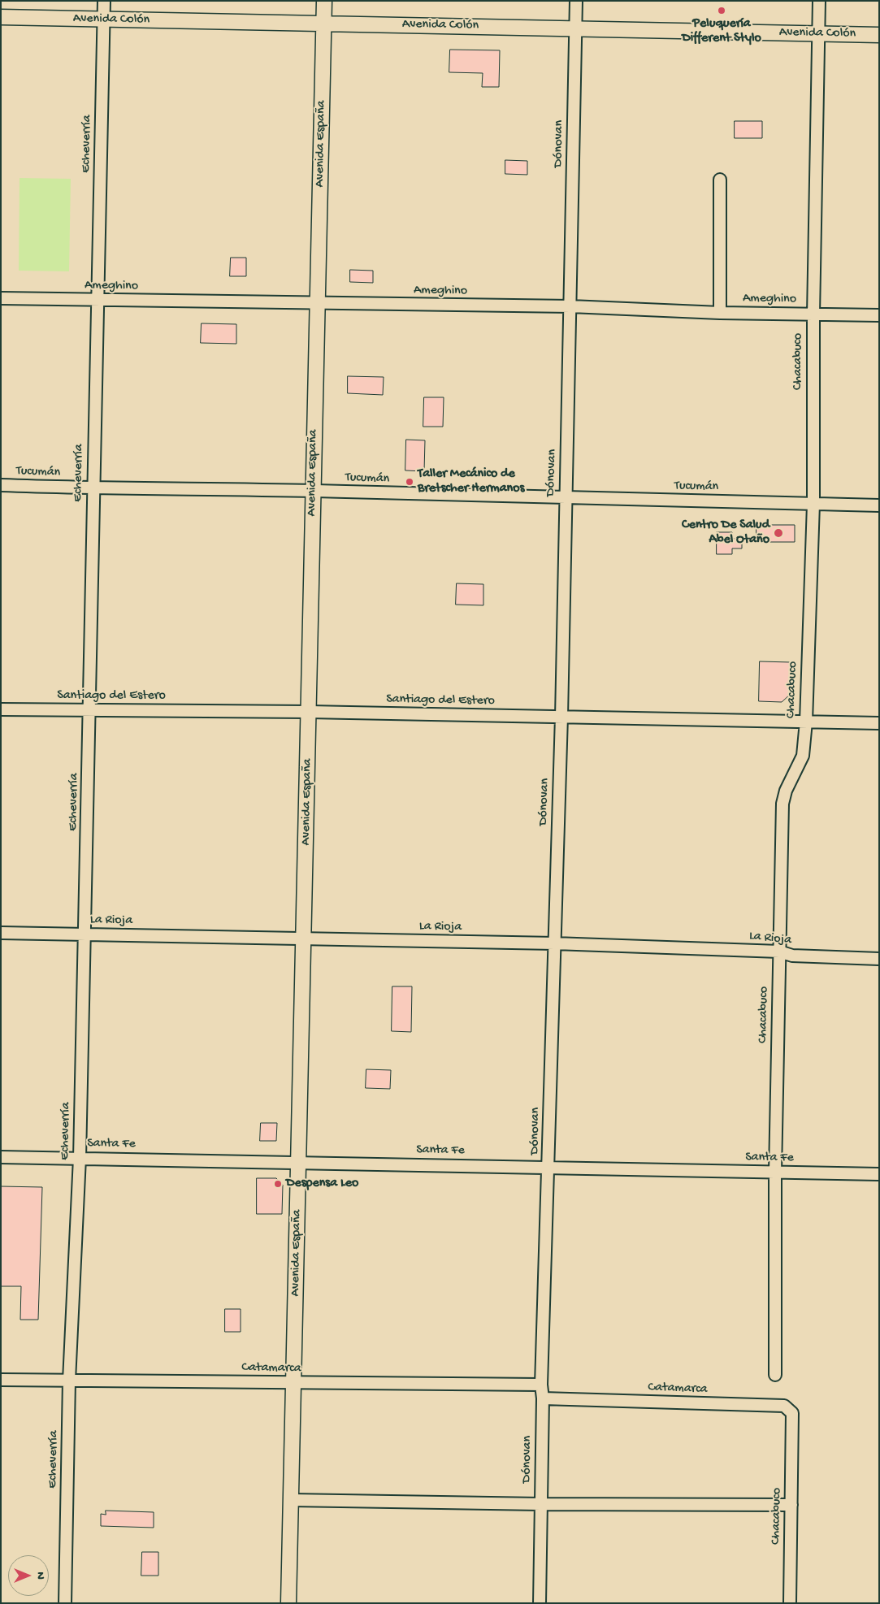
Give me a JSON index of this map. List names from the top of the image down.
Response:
{
  "streets": {
    "street": [
      "Avenida Colón",
      "Echeverría",
      "Avenida España",
      "Dónovan",
      "Ameghino",
      "Chacabuco",
      "Tucumán",
      "Santiago del Estero",
      "La Rioja",
      "Santa Fe",
      "Catamarca"
    ]
  },
  "crossings": [
    ["Avenida Colón", "Echeverría"],
    ["Avenida Colón", "Avenida España"],
    ["Avenida Colón", "Dónovan"],
    ["Avenida Colón", "Chacabuco"],
    ["Echeverría", "Ameghino"],
    ["Echeverría", "Tucumán"],
    ["Echeverría", "Santiago del Estero"],
    ["Echeverría", "La Rioja"],
    ["Echeverría", "Santa Fe"],
    ["Echeverría", "Catamarca"],
    ["Avenida España", "Ameghino"],
    ["Avenida España", "Tucumán"],
    ["Avenida España", "Santiago del Estero"],
    ["Avenida España", "La Rioja"],
    ["Avenida España", "Santa Fe"],
    ["Avenida España", "Catamarca"],
    ["Dónovan", "Ameghino"],
    ["Dónovan", "Tucumán"],
    ["Dónovan", "Santiago del Estero"],
    ["Dónovan", "La Rioja"],
    ["Dónovan", "Santa Fe"],
    ["Dónovan", "Catamarca"],
    ["Ameghino", "Chacabuco"],
    ["Chacabuco", "Tucumán"],
    ["Chacabuco", "Santiago del Estero"],
    ["Chacabuco", "La Rioja"],
    ["Chacabuco", "Santa Fe"],
    ["Chacabuco", "Catamarca"]
  ],
  "places": [
    "Peluquería Different Stylo",
    "Taller Mecánico de Bretscher Hermanos",
    "Centro De Salud Abel Otaño",
    "Despensa Leo"
  ],
  "north": "right"
}
